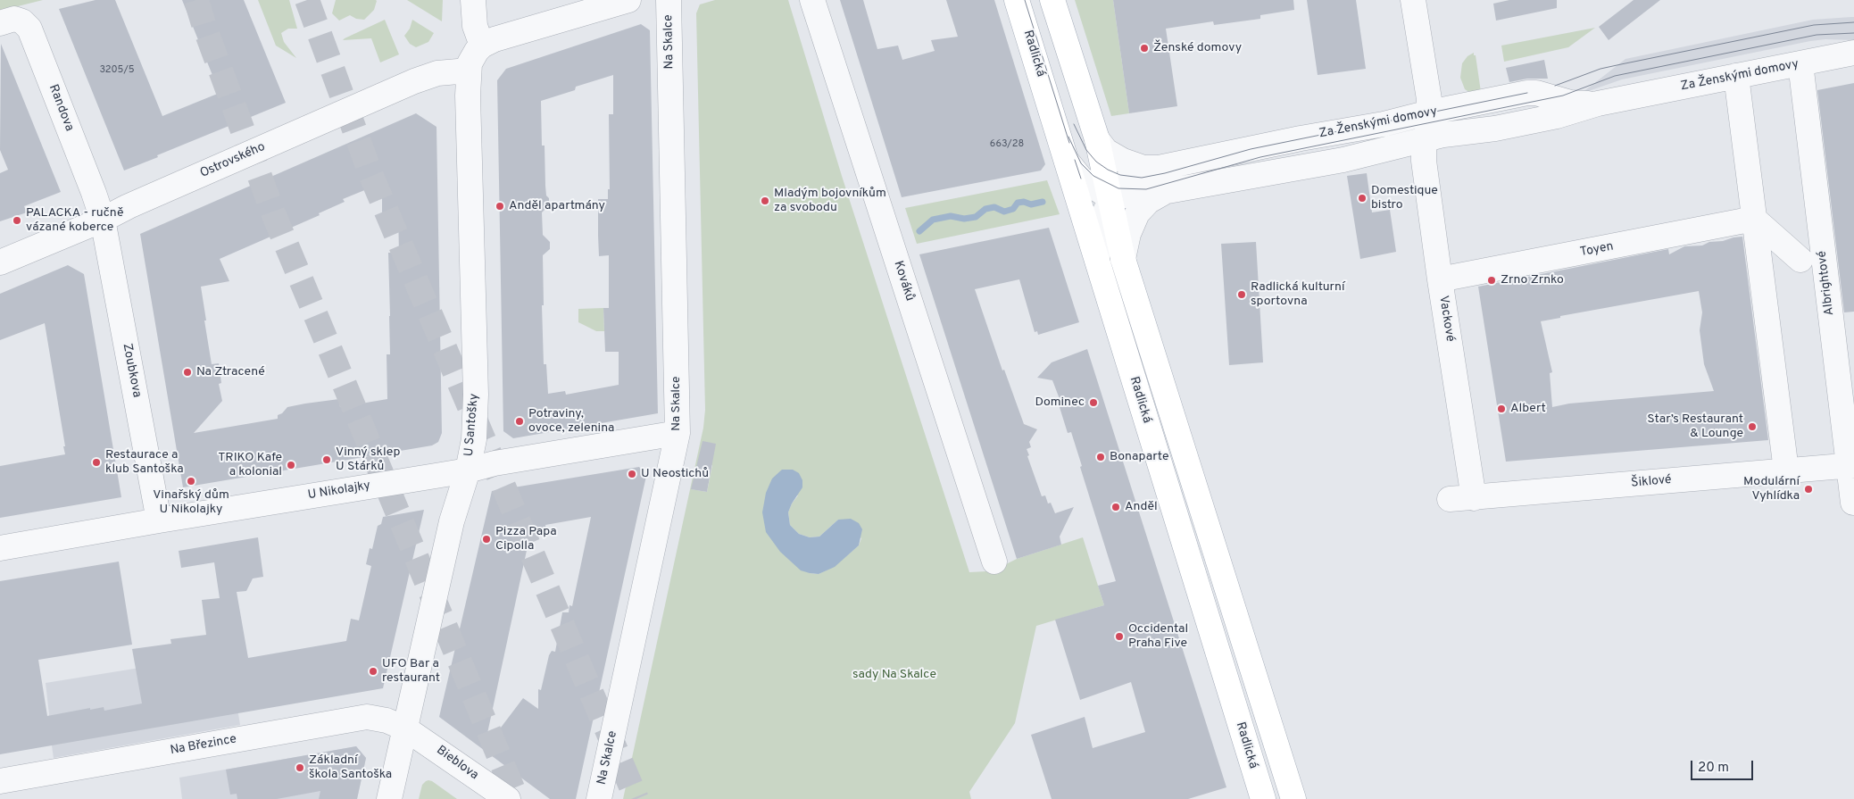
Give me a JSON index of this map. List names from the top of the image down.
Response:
{
  "streets": {
    "main road": ["Radlická"],
    "street": [
      "Na Skalce",
      "Za Ženskými domovy",
      "Randova",
      "Ostrovského",
      "Toyen",
      "Kováků",
      "Albrightové",
      "Vackové",
      "Zoubkova",
      "U Santošky",
      "Šiklové",
      "U Nikolajky",
      "Na Březince",
      "Bieblova"
    ]
  },
  "crossings": [
    ["Na Skalce", "U Nikolajky"],
    ["Za Ženskými domovy", "Albrightové"],
    ["Za Ženskými domovy", "Vackové"],
    ["Randova", "Ostrovského"],
    ["Randova", "Zoubkova"],
    ["Ostrovského", "Zoubkova"],
    ["Ostrovského", "U Santošky"],
    ["Toyen", "Vackové"],
    ["Albrightové", "Šiklové"],
    ["Vackové", "Šiklové"],
    ["Zoubkova", "U Nikolajky"],
    ["U Santošky", "U Nikolajky"],
    ["U Santošky", "Na Březince"],
    ["U Santošky", "Bieblova"],
    ["Na Březince", "Bieblova"]
  ],
  "parks": ["sady Na Skalce"],
  "places": [
    "Ženské domovy",
    "Domestique bistro",
    "Mladým bojovníkům za svobodu",
    "Anděl apartmány",
    "PALACKA - ručně vázané koberce",
    "Zrno Zrnko",
    "Radlická kulturní sportovna",
    "Na Ztracené",
    "Dominec",
    "Albert",
    "Potraviny, ovoce, zelenina",
    "Star’s Restaurant & Lounge",
    "Bonaparte",
    "Vinný sklep U Stárků",
    "Restaurace a klub Santoška",
    "TRIKO Kafe a kolonial",
    "U Neostichů",
    "Vinařský dům U Nikolajky",
    "Modulární Vyhlídka",
    "Anděl",
    "Pizza Papa Cipolla",
    "Occidental Praha Five",
    "UFO Bar a restaurant",
    "Základní škola Santoška"
  ],
  "house_numbers": ["3205/5", "663/28"],
  "scale_bar": "20 m"
}
